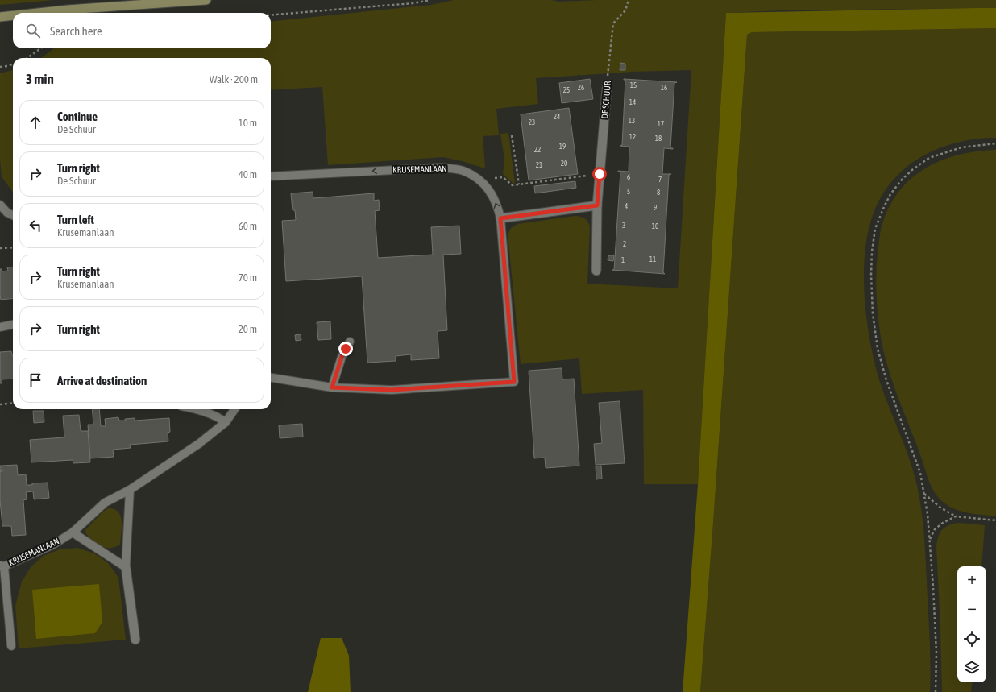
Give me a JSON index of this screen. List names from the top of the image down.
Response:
{
  "streets": {
    "street": ["DE SCHUUR"],
    "lane": ["KRUSEMANLAAN"]
  },
  "house_numbers": [
    "15",
    "26",
    "16",
    "25",
    "14",
    "24",
    "13",
    "23",
    "17",
    "12",
    "18",
    "19",
    "22",
    "20",
    "21",
    "6",
    "7",
    "5",
    "8",
    "4",
    "9",
    "3",
    "10",
    "2",
    "11",
    "1"
  ],
  "page": {
    "search": "Search here",
    "heading": ["3 min", "Walk · 200 m"],
    "list": [
      ["Continue", "De Schuur", "10 m"],
      ["Turn right", "De Schuur", "40 m"],
      ["Turn left", "Krusemanlaan", "60 m"],
      ["Turn right", "Krusemanlaan", "70 m"],
      ["Turn right", "20 m"],
      "Arrive at destination"
    ],
    "map_buttons": ["+", "−"]
  }
}
